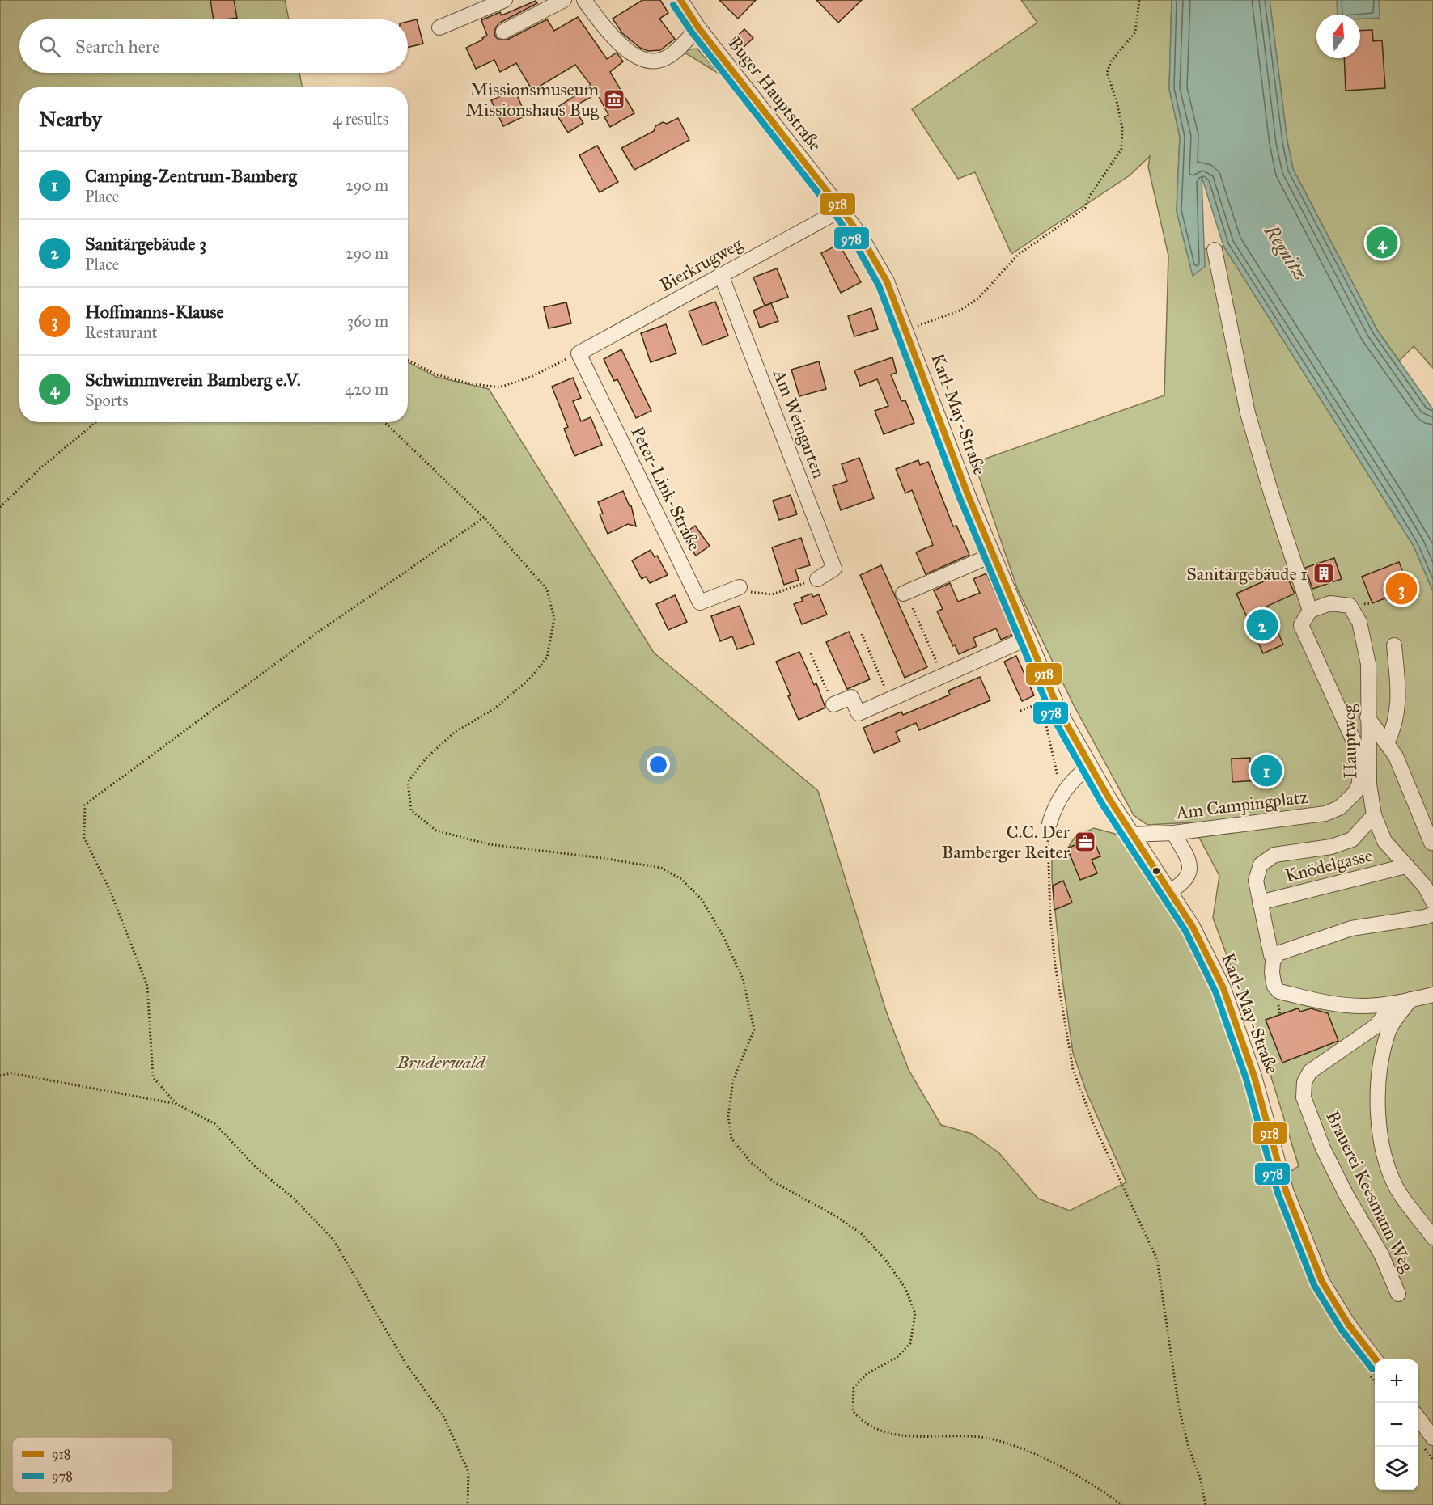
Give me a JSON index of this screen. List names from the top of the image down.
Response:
{
  "streets": {
    "street": [
      "Buger Hauptstraße",
      "Bierkrugweg",
      "Karl-May-Straße",
      "Am Weingarten",
      "Peter-Link-Straße",
      "Hauptweg",
      "Am Campingplatz",
      "Knödelgasse",
      "Brauerei Keesmann Weg"
    ]
  },
  "crossings": [
    ["Buger Hauptstraße", "Bierkrugweg"],
    ["Buger Hauptstraße", "Karl-May-Straße"],
    ["Bierkrugweg", "Karl-May-Straße"],
    ["Bierkrugweg", "Am Weingarten"],
    ["Bierkrugweg", "Peter-Link-Straße"],
    ["Karl-May-Straße", "Am Campingplatz"],
    ["Hauptweg", "Am Campingplatz"],
    ["Hauptweg", "Knödelgasse"]
  ],
  "water": ["Regnitz"],
  "parks": ["Bruderwald"],
  "places": {
    "museum": ["Missionsmuseum Missionshaus Bug"],
    "building": ["Sanitärgebäude 1"],
    "office": ["C.C. Der Bamberger Reiter"]
  },
  "lines": ["transit line 918", "transit line 978"],
  "legend": ["918", "978"],
  "north": "top",
  "page": {
    "search": "Search here",
    "heading": ["Nearby", "4 results"],
    "list": [
      {
        "mark": "1",
        "name": "Camping-Zentrum-Bamberg",
        "note": "Place",
        "value": "290 m"
      },
      {
        "mark": "2",
        "name": "Sanitärgebäude 3",
        "note": "Place",
        "value": "290 m"
      },
      {
        "mark": "3",
        "name": "Hoffmanns-Klause",
        "note": "Restaurant",
        "value": "360 m"
      },
      {
        "mark": "4",
        "name": "Schwimmverein Bamberg e.V.",
        "note": "Sports",
        "value": "420 m"
      }
    ],
    "pins": [
      "4",
      "3",
      "2",
      "1"
    ],
    "map_buttons": ["+", "−"]
  }
}
